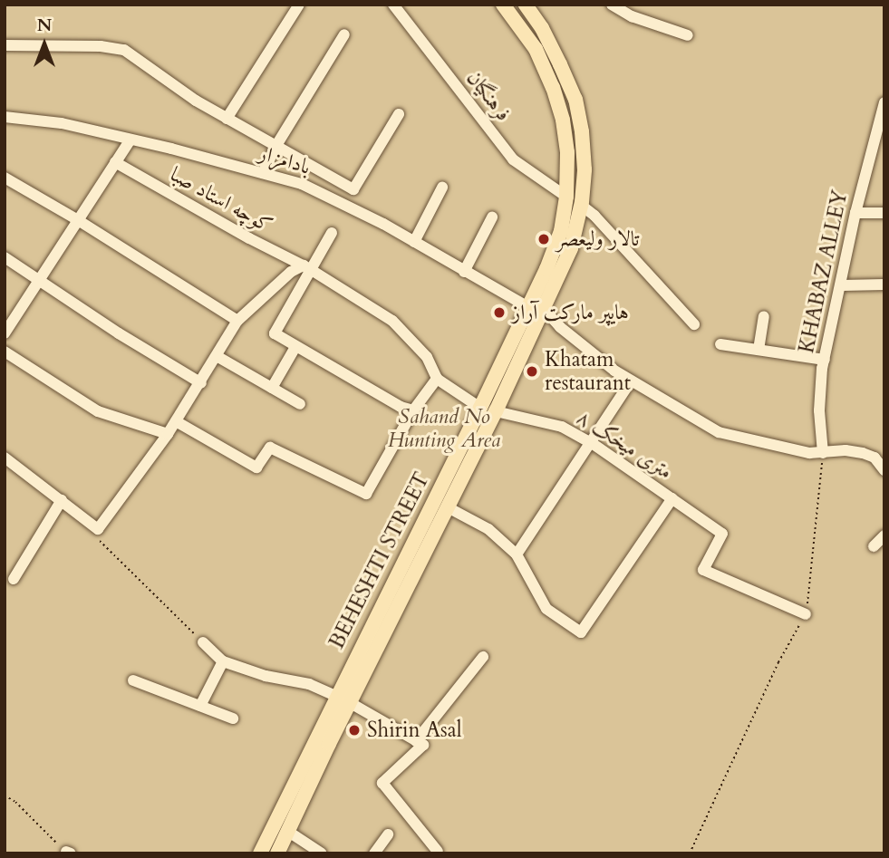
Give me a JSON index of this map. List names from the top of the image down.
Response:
{
  "streets": {
    "main road": ["BEHESHTI STREET"],
    "street": [
      "فرهنگیان",
      "بادامزار",
      "کوچه استاد صبا",
      "KHABAZ ALLEY",
      "۸ متری میخک"
    ]
  },
  "crossings": [
    ["فرهنگیان", "BEHESHTI STREET"],
    ["بادامزار", "BEHESHTI STREET"],
    ["۸ متری میخک", "BEHESHTI STREET"]
  ],
  "parks": ["Sahand No Hunting Area"],
  "places": [
    "تالار ولیعصر",
    "هایپر مارکت آراز",
    "Khatam restaurant",
    "Shirin Asal"
  ],
  "north": "top"
}
